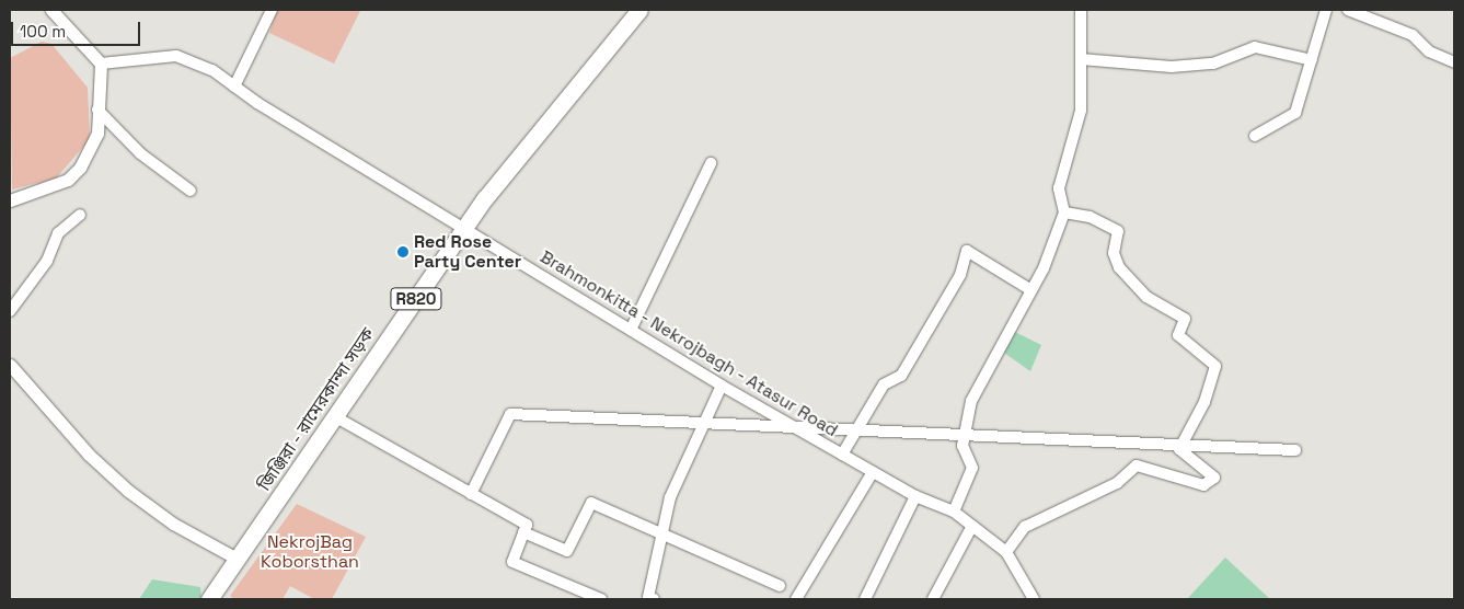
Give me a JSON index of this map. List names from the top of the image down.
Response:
{
  "streets": {
    "main road": ["R820", "জিঞ্জিরা - রামেরকান্দা সড়ক"],
    "street": ["Brahmonkitta - Nekrojbagh - Atasur Road"]
  },
  "crossings": [
    ["Brahmonkitta - Nekrojbagh - Atasur Road", "জিঞ্জিরা - রামেরকান্দা সড়ক"]
  ],
  "parks": ["NekrojBag Koborsthan"],
  "places": ["Red Rose Party Center"],
  "scale_bar": "100 m"
}
